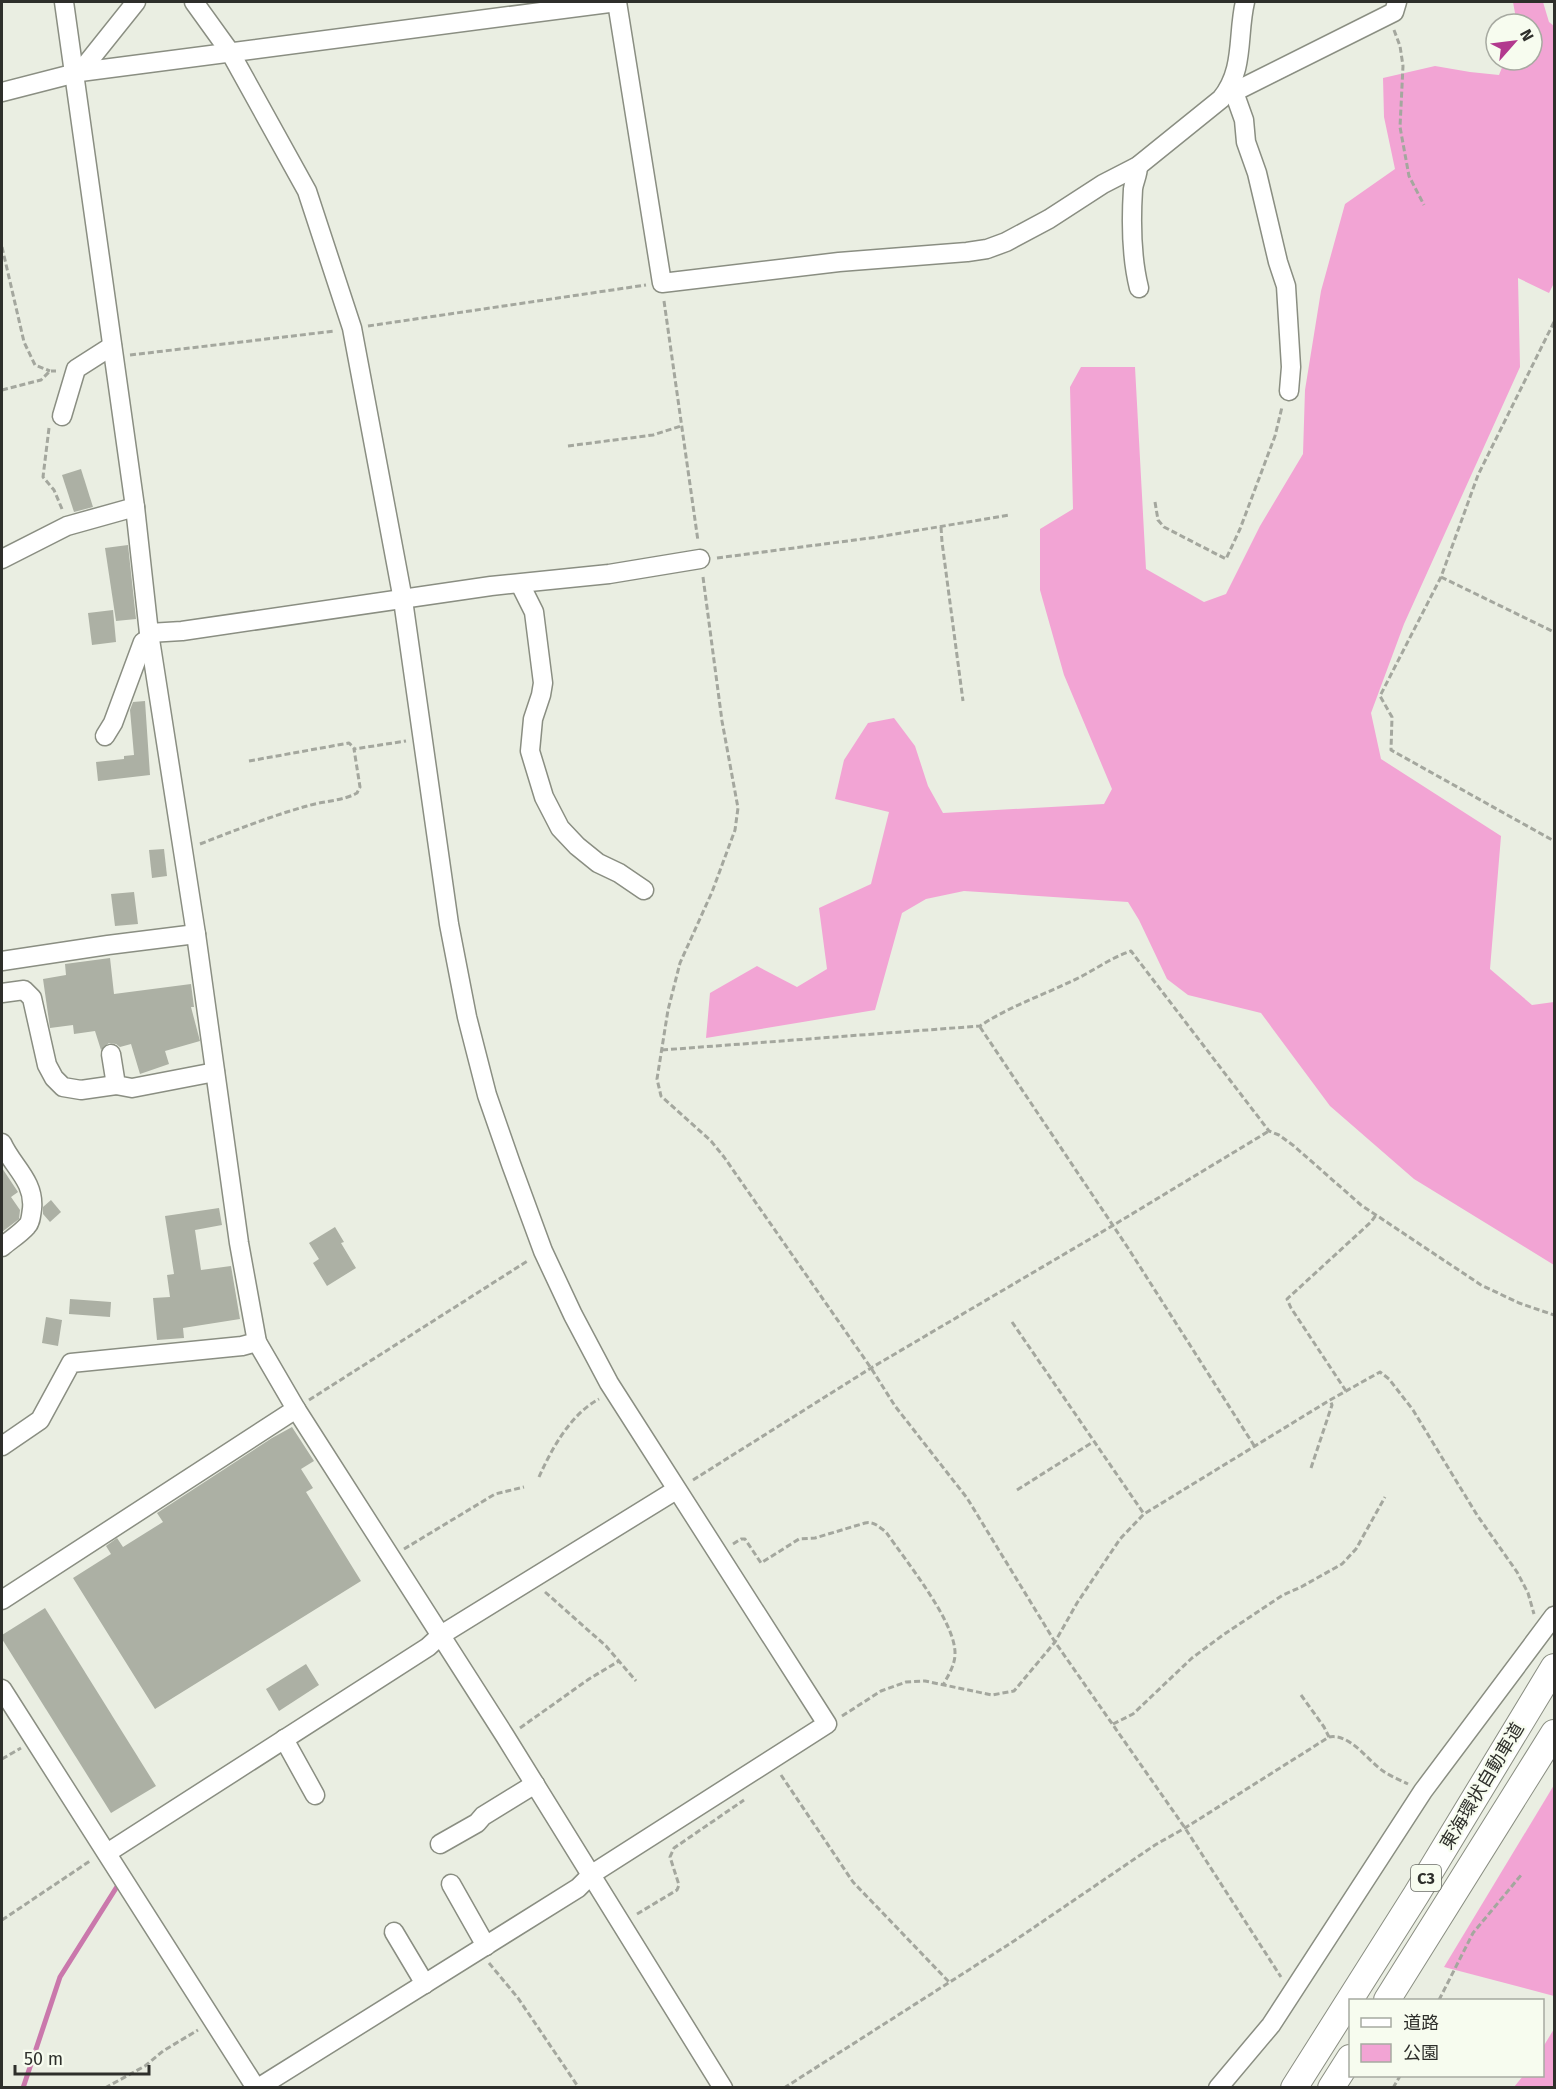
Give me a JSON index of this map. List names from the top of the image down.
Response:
{
  "streets": {
    "highway": ["東海環状自動車道", "C3"]
  },
  "legend": ["道路", "公園"],
  "scale_bar": "50 m",
  "north": "top right"
}
